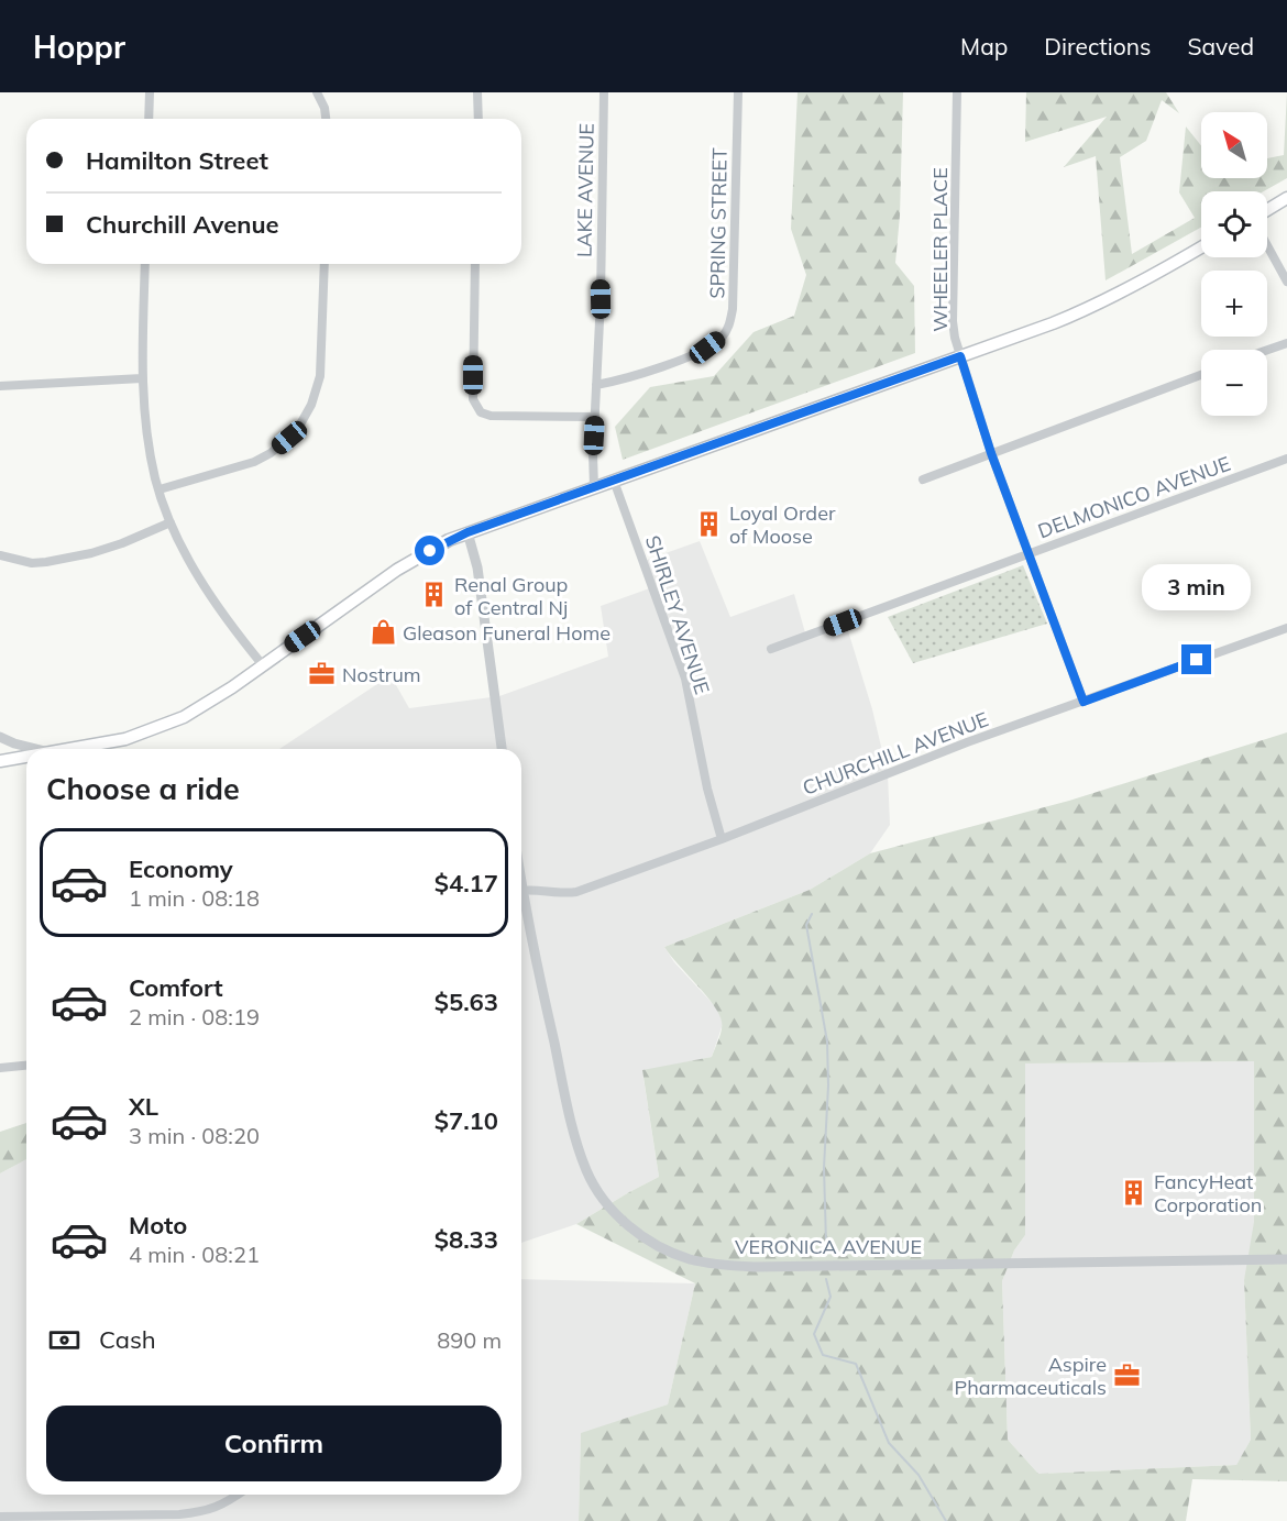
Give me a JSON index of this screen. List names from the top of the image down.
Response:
{
  "streets": {
    "street": [
      "LAKE AVENUE",
      "SPRING STREET",
      "WHEELER PLACE",
      "DELMONICO AVENUE",
      "SHIRLEY AVENUE",
      "CHURCHILL AVENUE",
      "VERONICA AVENUE"
    ]
  },
  "crossings": [
    ["LAKE AVENUE", "SPRING STREET"],
    ["WHEELER PLACE", "DELMONICO AVENUE"],
    ["WHEELER PLACE", "CHURCHILL AVENUE"],
    ["SHIRLEY AVENUE", "CHURCHILL AVENUE"]
  ],
  "places": {
    "building": ["Loyal Order of Moose", "Renal Group of Central Nj", "FancyHeat Corporation"],
    "shop": ["Gleason Funeral Home"],
    "office": ["Nostrum", "Aspire Pharmaceuticals"]
  },
  "north": "top left",
  "page": {
    "header": "Hoppr",
    "nav": ["Map", "Directions", "Saved"],
    "map_buttons": ["+", "−"],
    "banner": ["Hamilton Street", "Churchill Avenue"],
    "bubble": "3 min",
    "heading": "Choose a ride",
    "list": [
      {
        "name": "Economy",
        "note": "1 min · 08:18",
        "value": "$4.17"
      },
      {
        "name": "Comfort",
        "note": "2 min · 08:19",
        "value": "$5.63"
      },
      {
        "name": "XL",
        "note": "3 min · 08:20",
        "value": "$7.10"
      },
      {
        "name": "Moto",
        "note": "4 min · 08:21",
        "value": "$8.33"
      }
    ],
    "pay": ["Cash", "890 m"],
    "buttons": "Confirm"
  }
}
